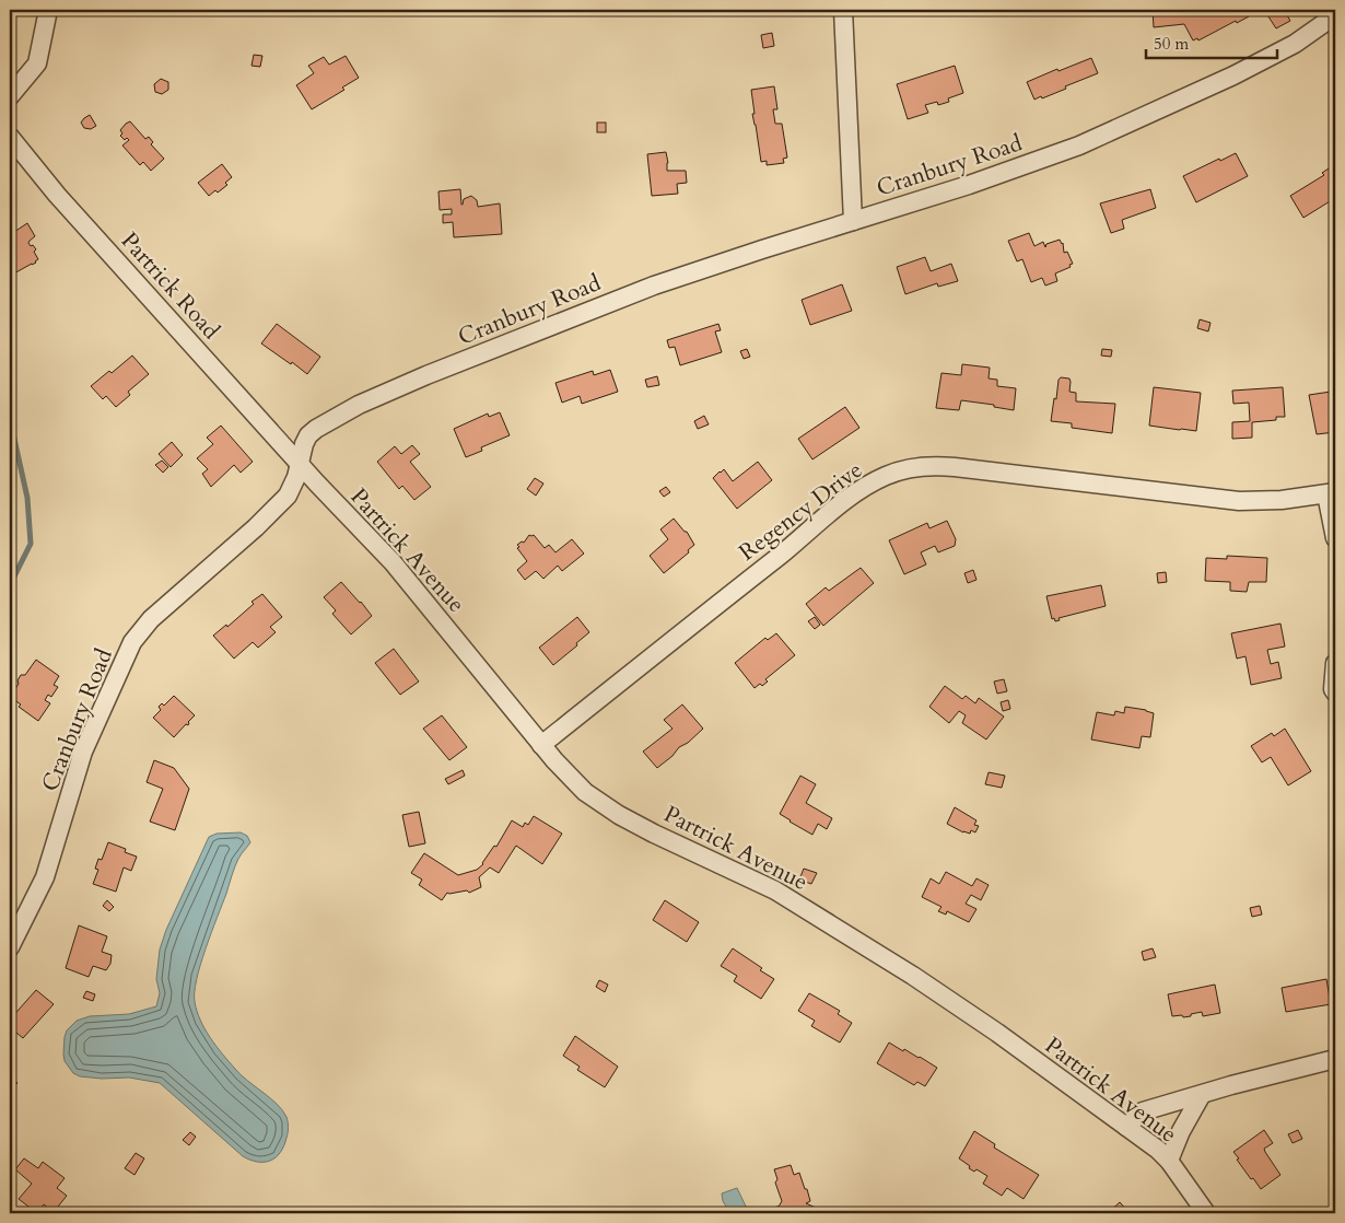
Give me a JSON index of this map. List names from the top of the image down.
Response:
{
  "streets": {
    "street": [
      "Cranbury Road",
      "Partrick Road",
      "Regency Drive",
      "Partrick Avenue"
    ]
  },
  "crossings": [
    ["Cranbury Road", "Partrick Road"],
    ["Cranbury Road", "Partrick Avenue"],
    ["Partrick Road", "Partrick Avenue"],
    ["Regency Drive", "Partrick Avenue"]
  ],
  "scale_bar": "50 m"
}
